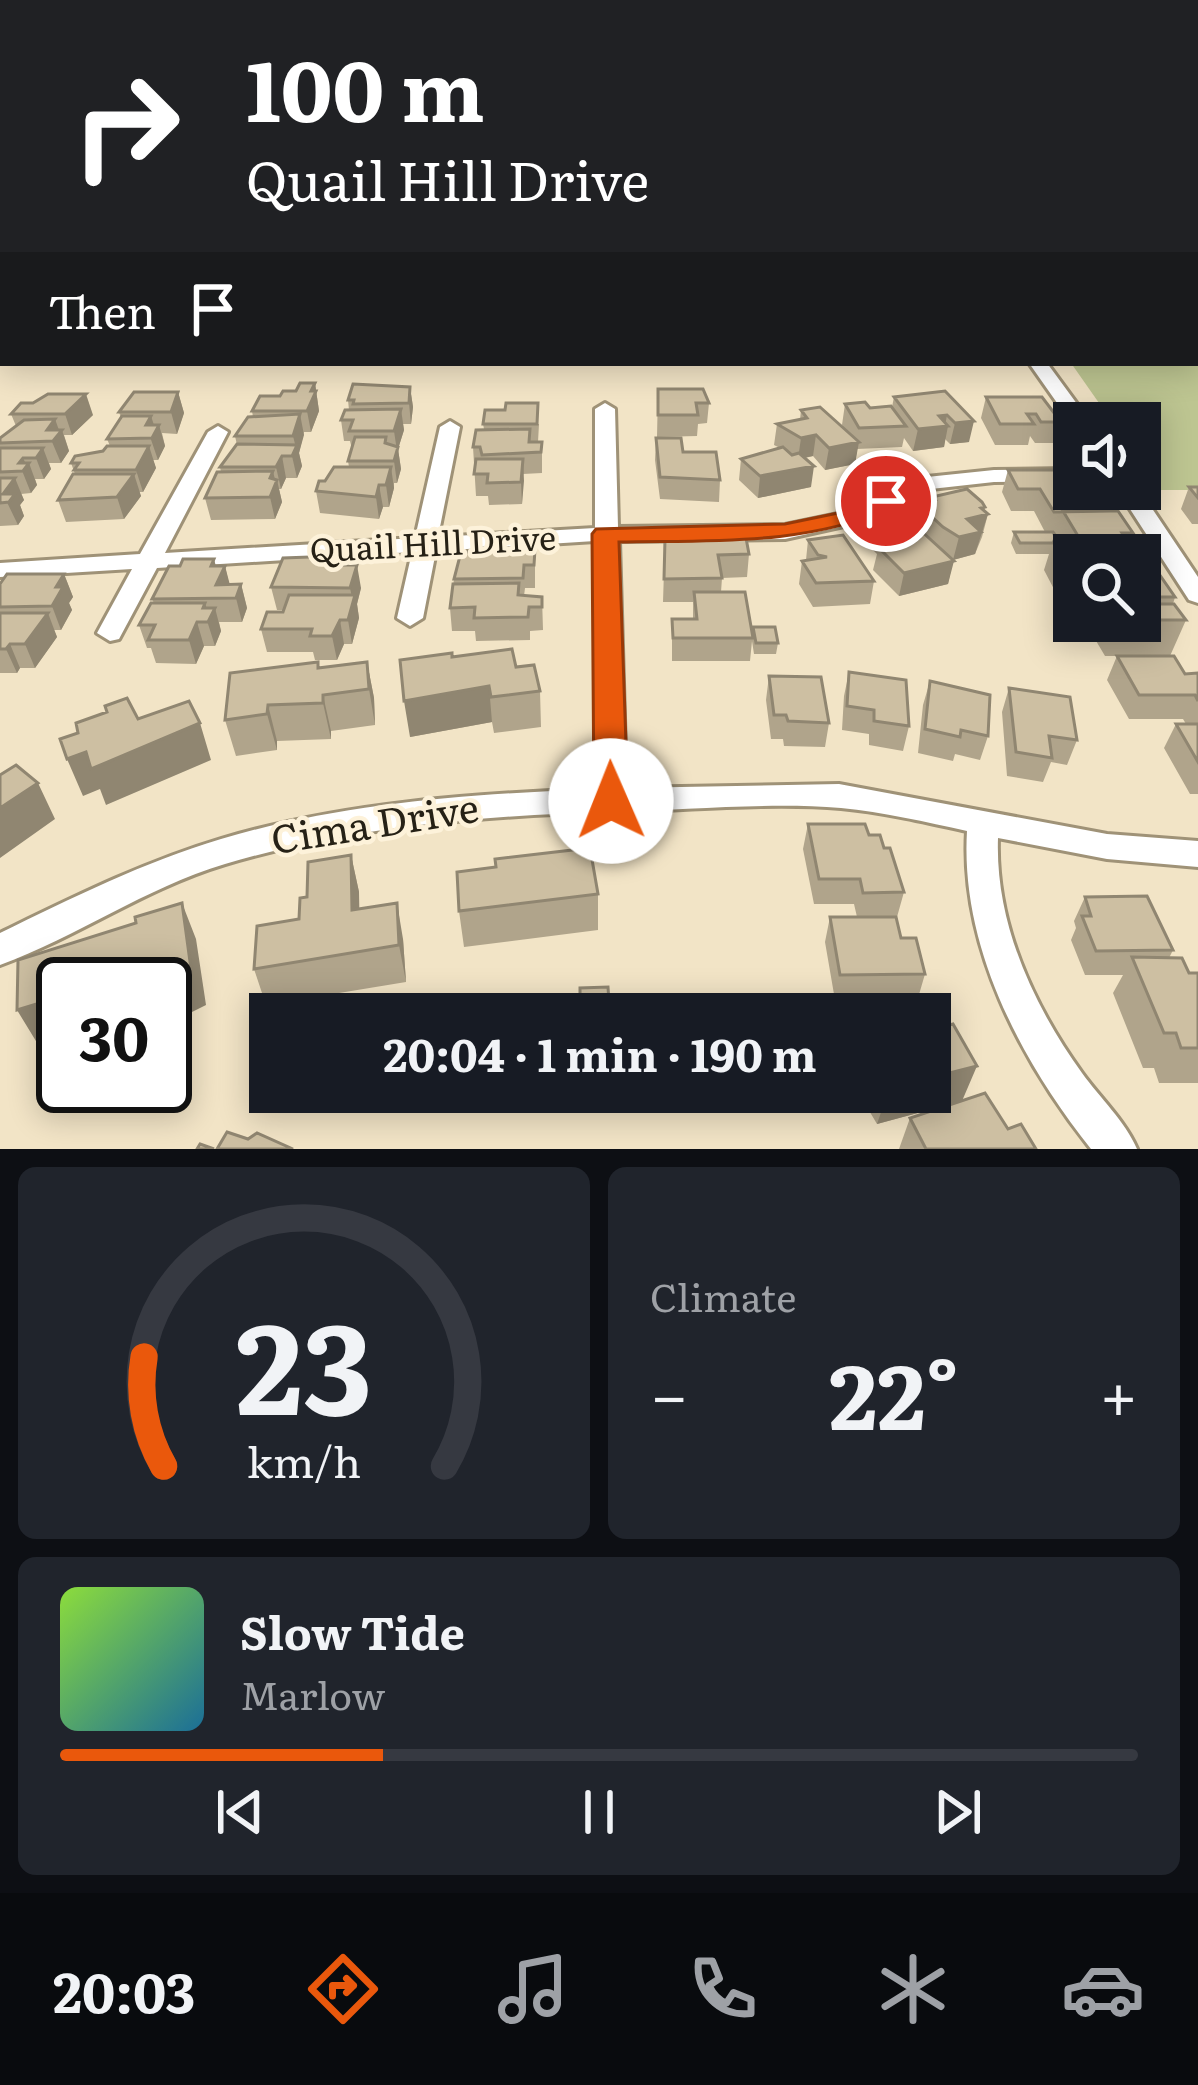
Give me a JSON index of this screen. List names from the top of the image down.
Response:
{
  "streets": {
    "street": ["Quail Hill Drive", "Cima Drive"]
  },
  "page": {
    "turn": ["100 m", "Quail Hill Drive"],
    "then": "Then",
    "limit": "30",
    "trip": "20:04 · 1 min · 190 m",
    "tile": "Climate",
    "heat": ["−", "22°", "+"],
    "song": ["Slow Tide", "Marlow"],
    "tabs": "20:03",
    "gauge": ["23", "km/h"]
  }
}
